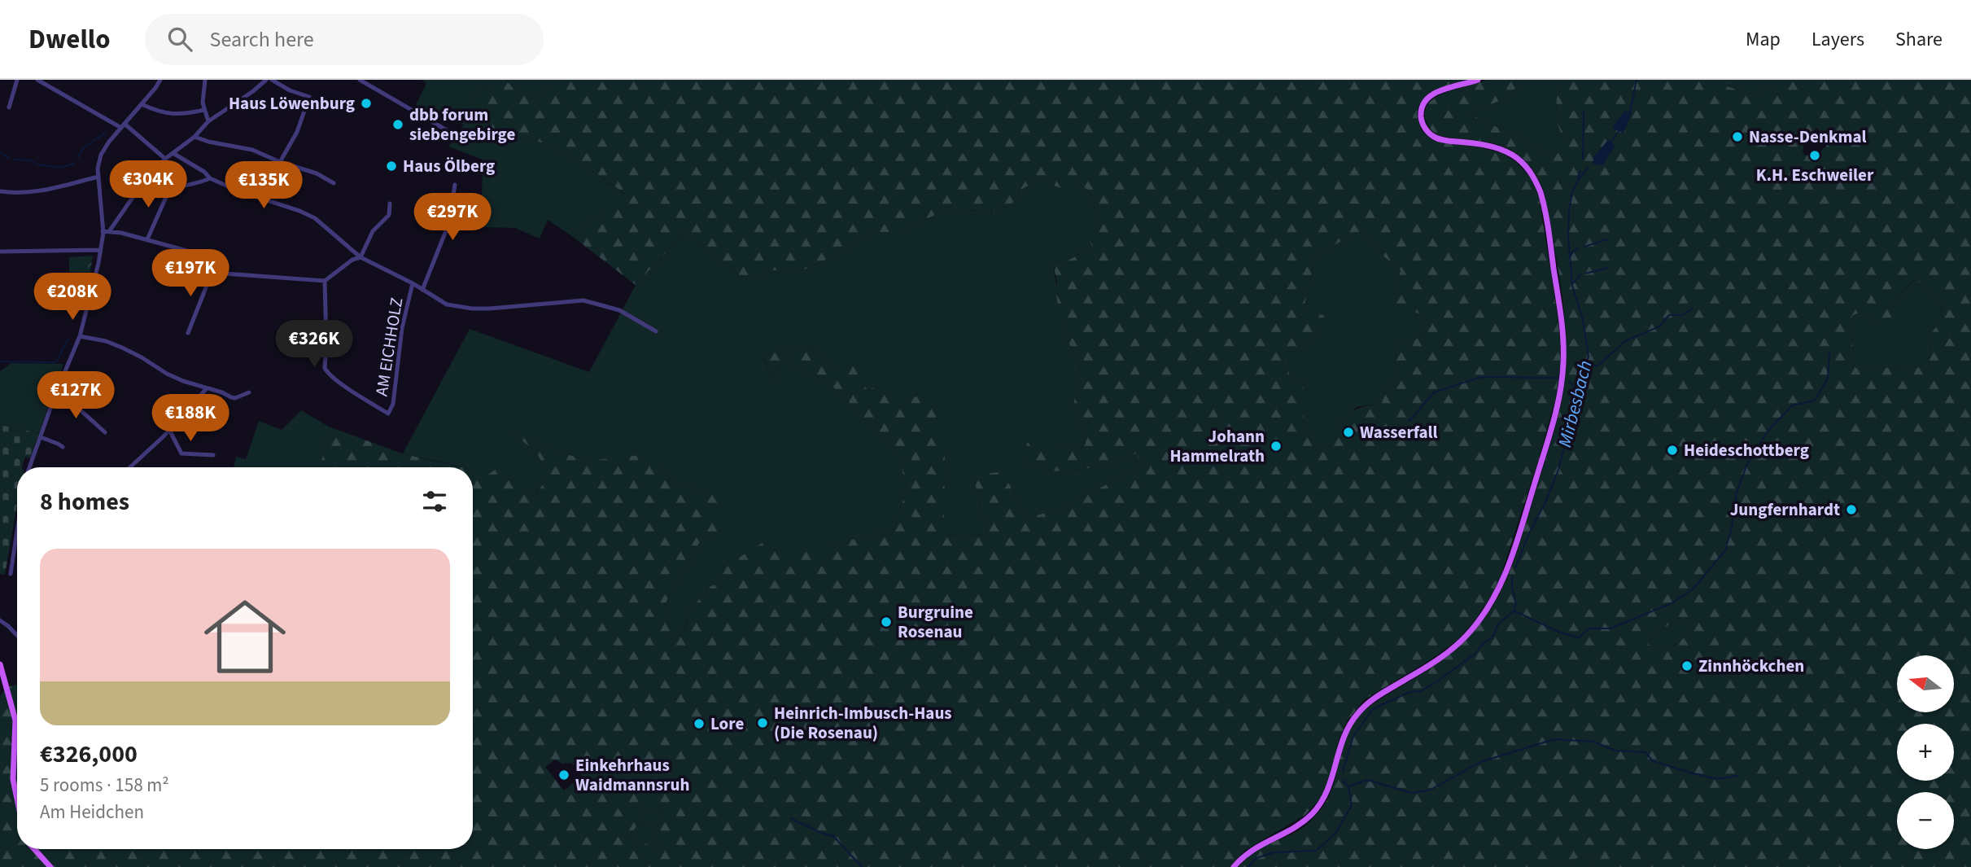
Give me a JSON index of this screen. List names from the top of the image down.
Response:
{
  "streets": {
    "street": ["AM EICHHOLZ"]
  },
  "water": ["Mirbesbach"],
  "places": [
    "Haus Löwenburg",
    "dbb forum siebengebirge",
    "Nasse-Denkmal",
    "K.H. Eschweiler",
    "Haus Ölberg",
    "Wasserfall",
    "Johann Hammelrath",
    "Heideschottberg",
    "Jungfernhardt",
    "Burgruine Rosenau",
    "Zinnhöckchen",
    "Heinrich-Imbusch-Haus (Die Rosenau)",
    "Lore",
    "Einkehrhaus Waidmannsruh"
  ],
  "north": "left",
  "page": {
    "header": "Dwello",
    "search": "Search here",
    "nav": ["Map", "Layers", "Share"],
    "price": [
      "€304K",
      "€135K",
      "€297K",
      "€197K",
      "€208K",
      "€326K",
      "€127K",
      "€188K"
    ],
    "heading": "8 homes",
    "list": [
      {
        "name": "€326,000",
        "note": "5 rooms · 158 m² · Am Heidchen"
      }
    ],
    "map_buttons": ["+", "−"]
  }
}
